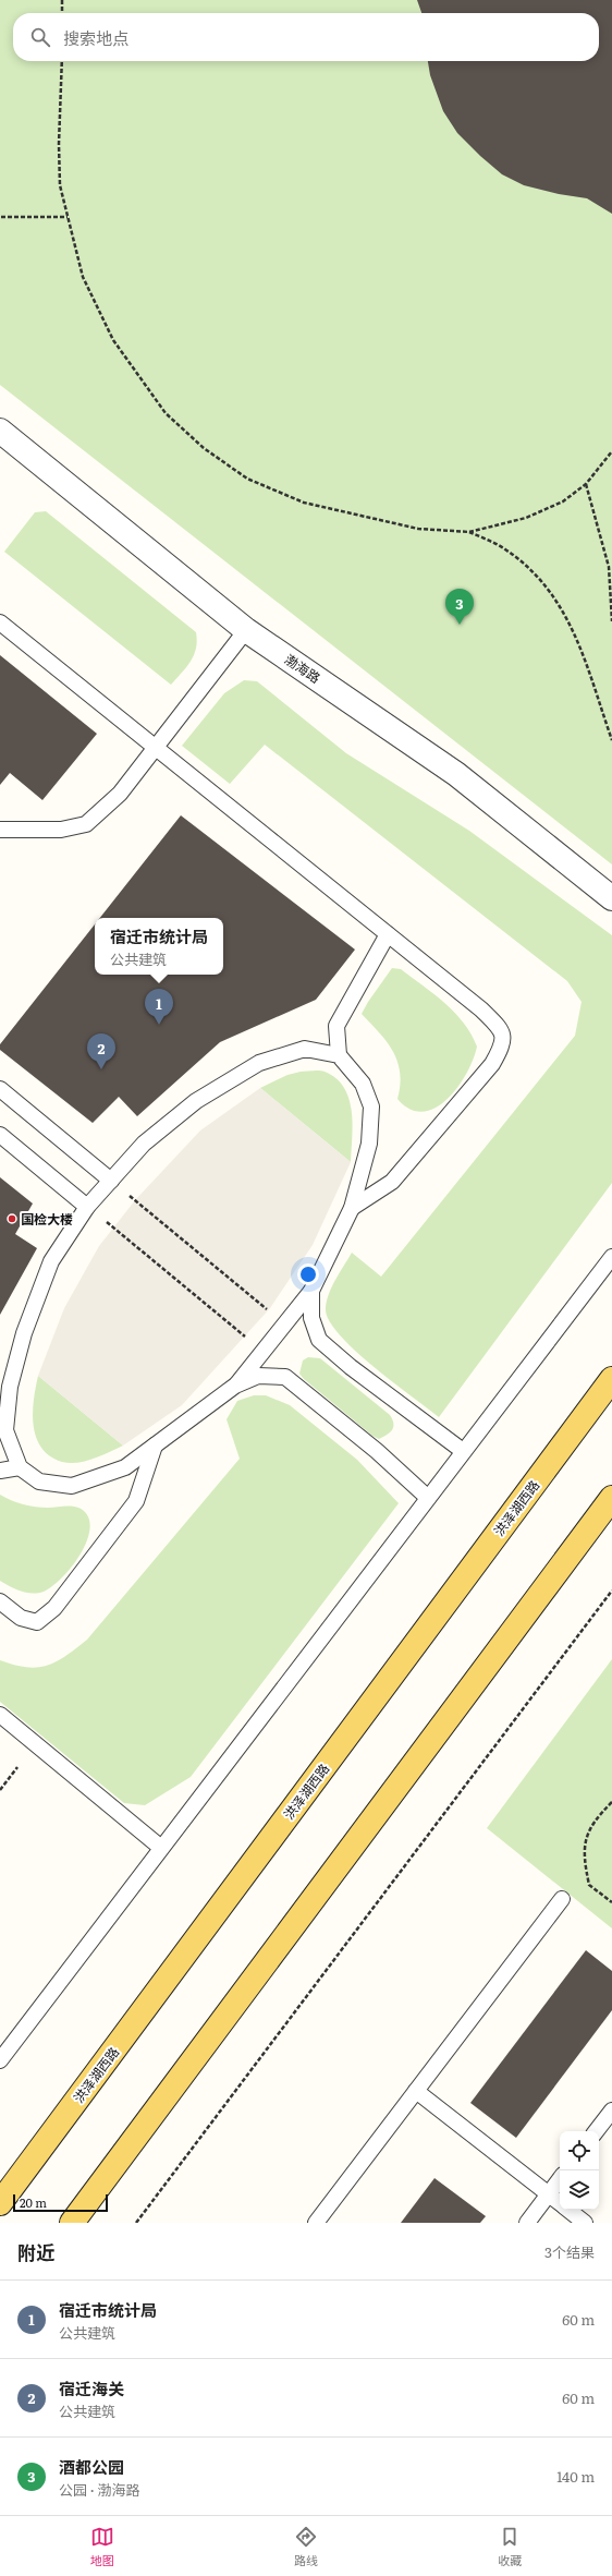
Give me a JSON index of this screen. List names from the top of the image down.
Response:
{
  "streets": {
    "main road": ["洪泽湖西路"],
    "street": ["渤海路"]
  },
  "places": ["国检大楼"],
  "scale_bar": "20 m",
  "page": {
    "search": "搜索地点",
    "pins": ["3", "1", "2"],
    "popup": ["宿迁市统计局", "公共建筑"],
    "scale": "20 m",
    "heading": ["附近", "3个结果"],
    "list": [
      {
        "mark": "1",
        "name": "宿迁市统计局",
        "note": "公共建筑",
        "value": "60 m"
      },
      {
        "mark": "2",
        "name": "宿迁海关",
        "note": "公共建筑",
        "value": "60 m"
      },
      {
        "mark": "3",
        "name": "酒都公园",
        "note": "公园 · 渤海路",
        "value": "140 m"
      }
    ],
    "nav": ["地图", "路线", "收藏"]
  }
}
